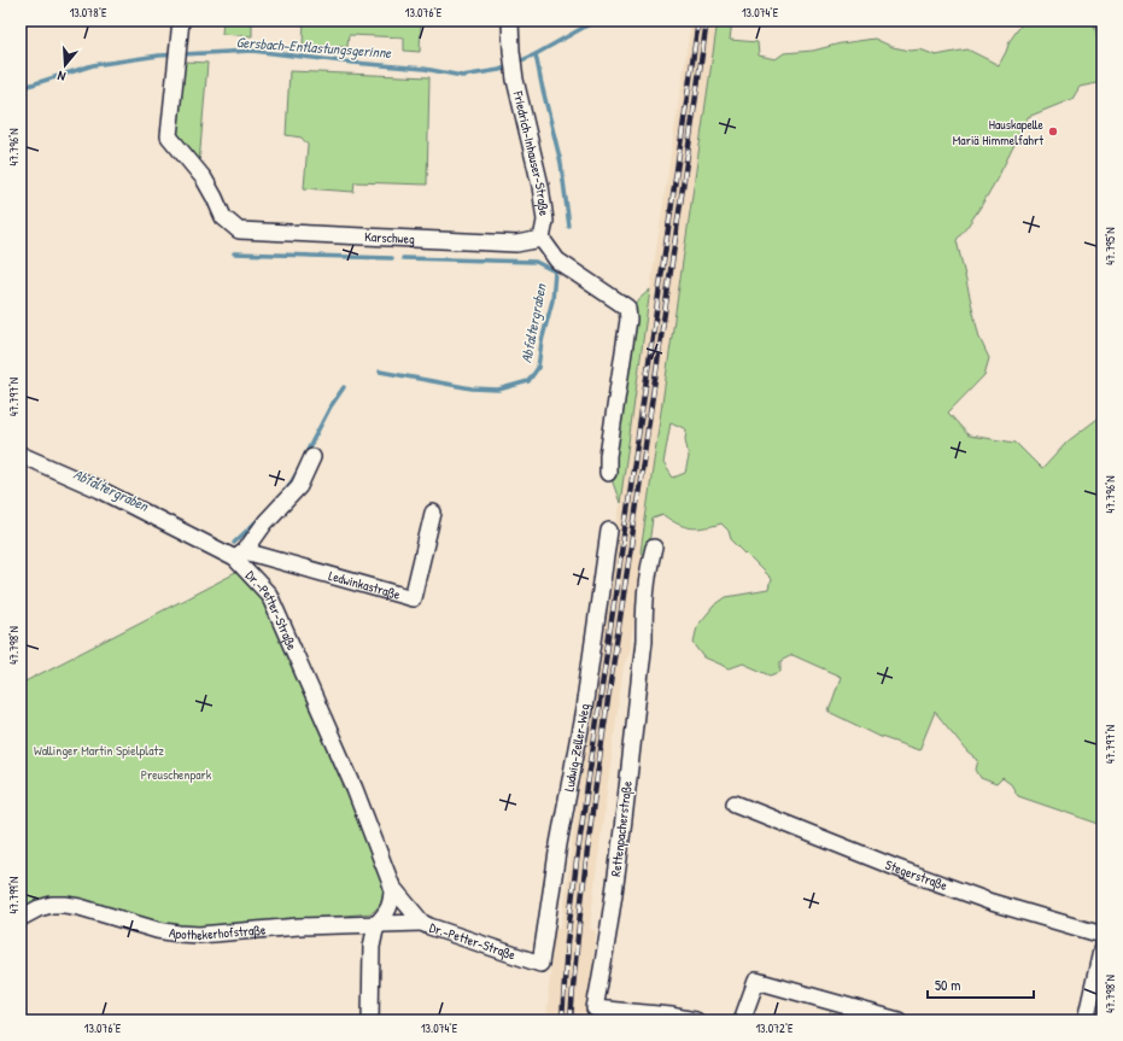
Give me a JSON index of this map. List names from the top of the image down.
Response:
{
  "streets": {
    "street": [
      "Friedrich-Inhauser-Straße",
      "Karschweg",
      "Ledwinkastraße",
      "Dr.-Petter-Straße",
      "Ludwig-Zeller-Weg",
      "Rettenpacherstraße",
      "Stegerstraße",
      "Apothekerhofstraße"
    ]
  },
  "crossings": [
    ["Friedrich-Inhauser-Straße", "Karschweg"],
    ["Ledwinkastraße", "Dr.-Petter-Straße"],
    ["Dr.-Petter-Straße", "Ludwig-Zeller-Weg"],
    ["Dr.-Petter-Straße", "Apothekerhofstraße"]
  ],
  "water": ["Gersbach-Entlastungsgerinne", "Abfaltergraben"],
  "parks": ["Wallinger Martin Spielplatz", "Preuschenpark"],
  "places": ["Hauskapelle Mariä Himmelfahrt"],
  "scale_bar": "50 m",
  "north": "bottom",
  "coordinates": [
    "13.078°E",
    "13.076°E",
    "13.074°E",
    "47.796°N",
    "47.795°N",
    "47.797°N",
    "47.798°N",
    "47.799°N",
    "13.072°E"
  ]
}
